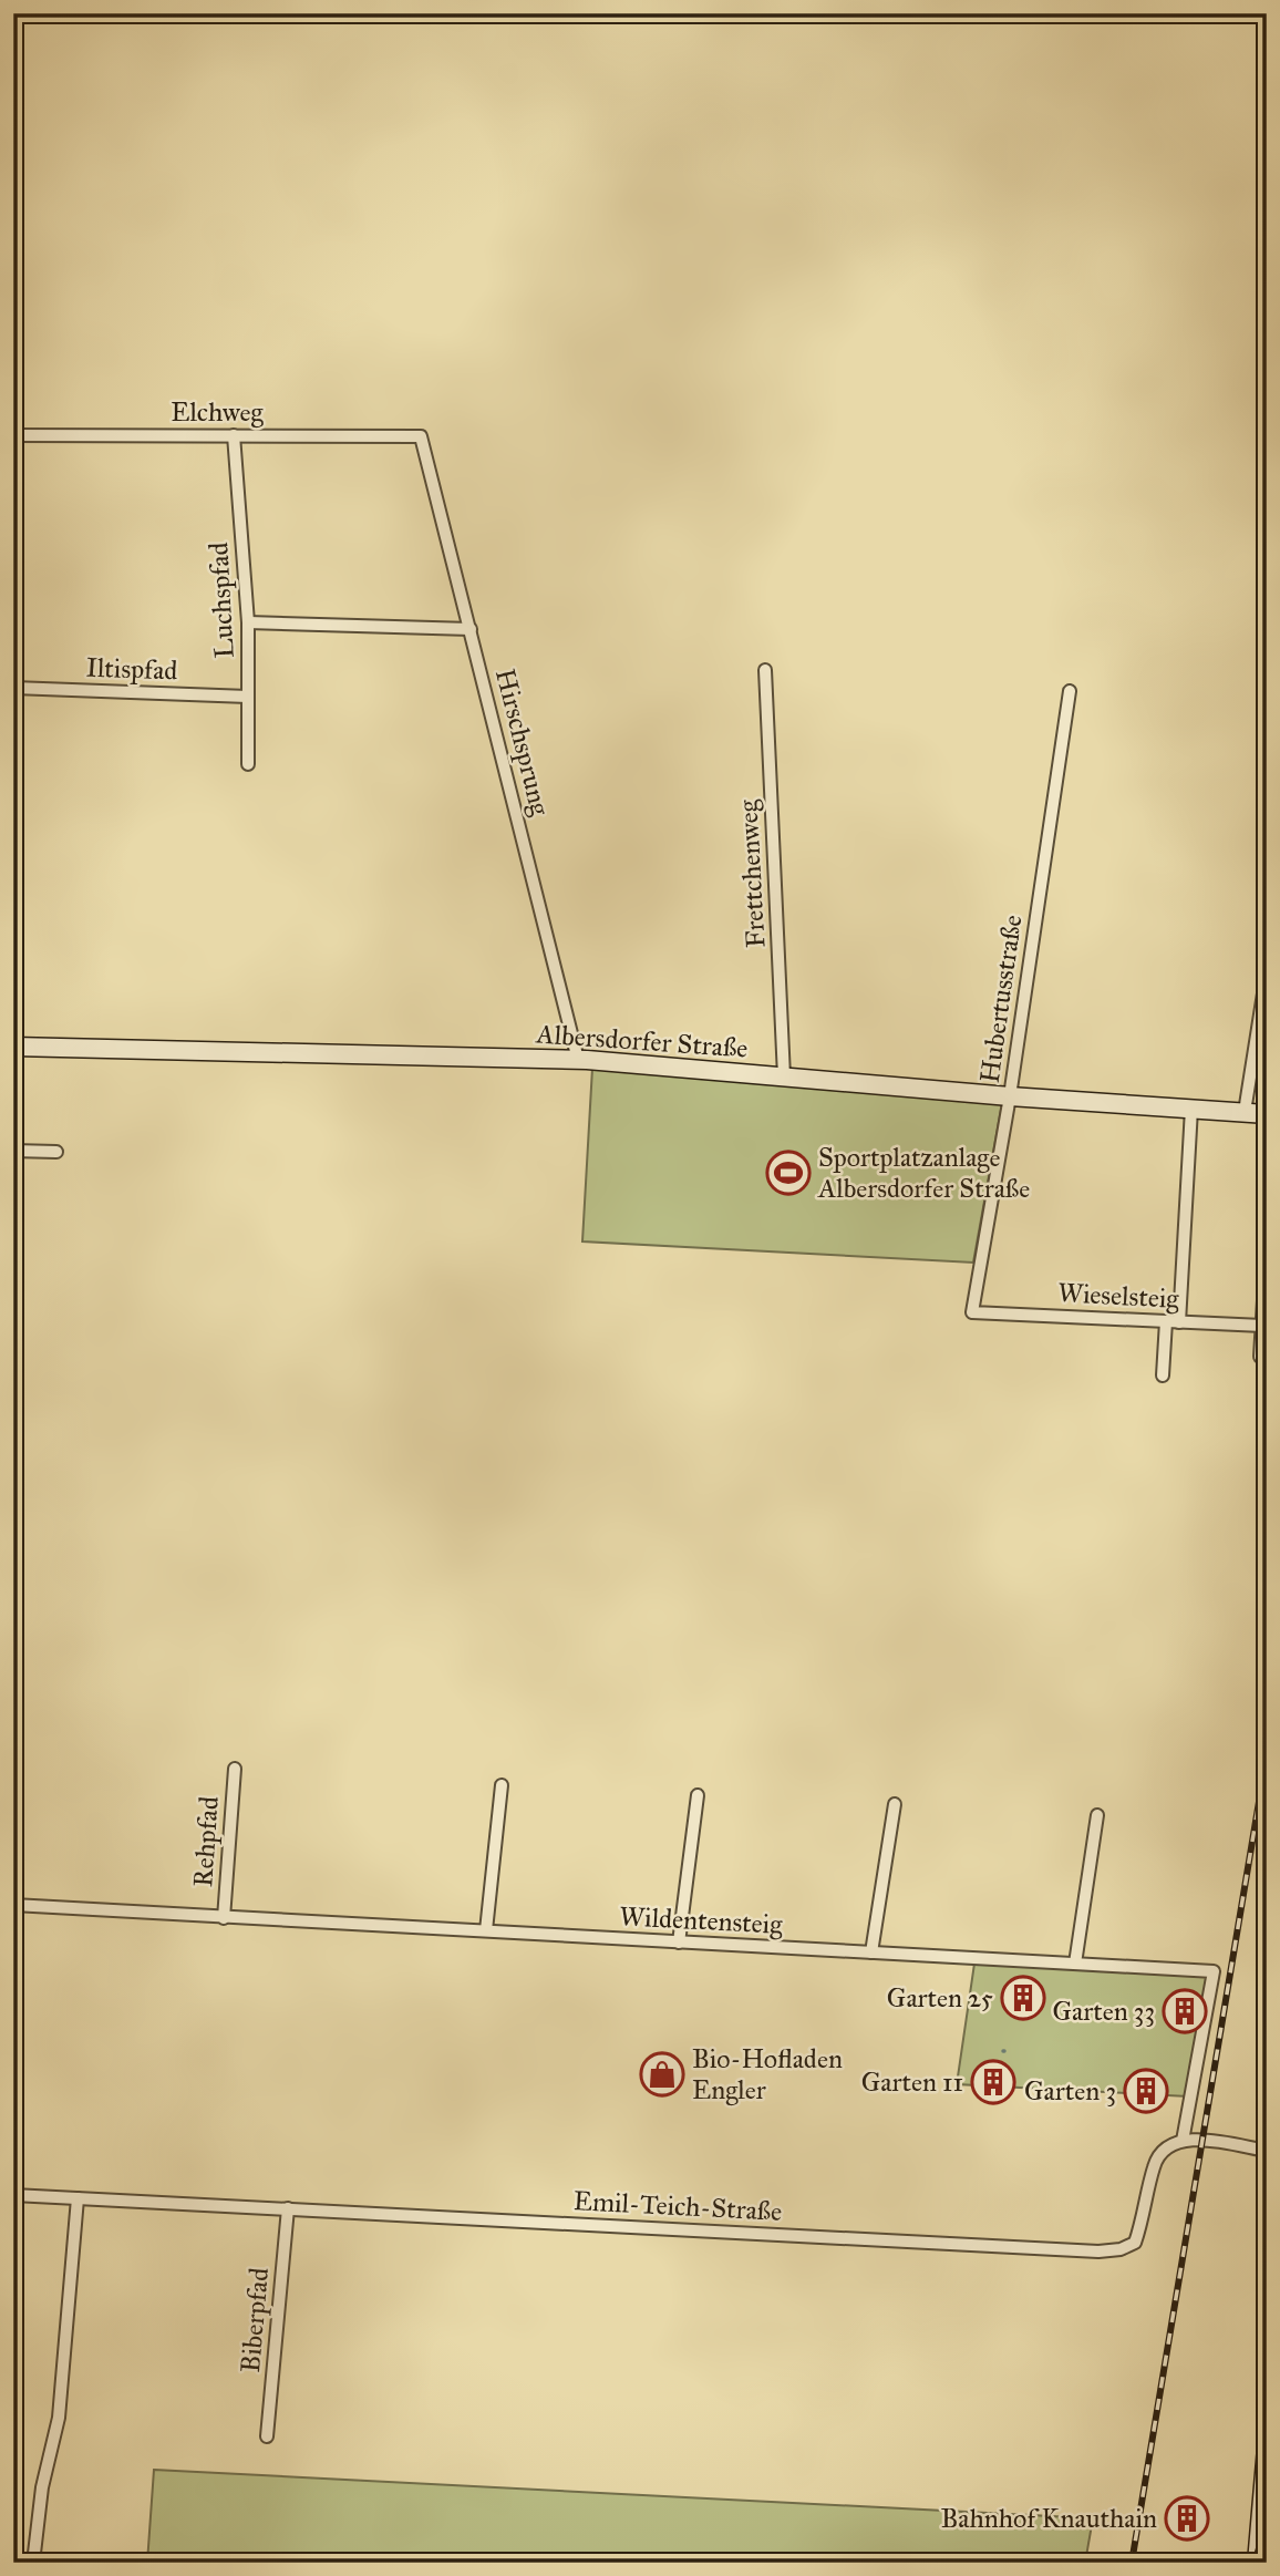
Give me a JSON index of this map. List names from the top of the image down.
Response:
{
  "streets": {
    "street": [
      "Elchweg",
      "Luchspfad",
      "Iltispfad",
      "Hirschsprung",
      "Frettchenweg",
      "Hubertusstraße",
      "Albersdorfer Straße",
      "Wieselsteig",
      "Rehpfad",
      "Wildentensteig",
      "Emil-Teich-Straße",
      "Biberpfad"
    ]
  },
  "crossings": [
    ["Elchweg", "Luchspfad"],
    ["Elchweg", "Hirschsprung"],
    ["Luchspfad", "Iltispfad"],
    ["Hirschsprung", "Albersdorfer Straße"],
    ["Frettchenweg", "Albersdorfer Straße"],
    ["Hubertusstraße", "Albersdorfer Straße"],
    ["Hubertusstraße", "Wieselsteig"],
    ["Rehpfad", "Wildentensteig"],
    ["Wildentensteig", "Emil-Teich-Straße"],
    ["Emil-Teich-Straße", "Biberpfad"]
  ],
  "places": {
    "sports": ["Sportplatzanlage Albersdorfer Straße"],
    "building": [
      "Garten 25",
      "Garten 33",
      "Garten 11",
      "Garten 3",
      "Bahnhof Knauthain"
    ],
    "shop": ["Bio-Hofladen Engler"]
  }
}
